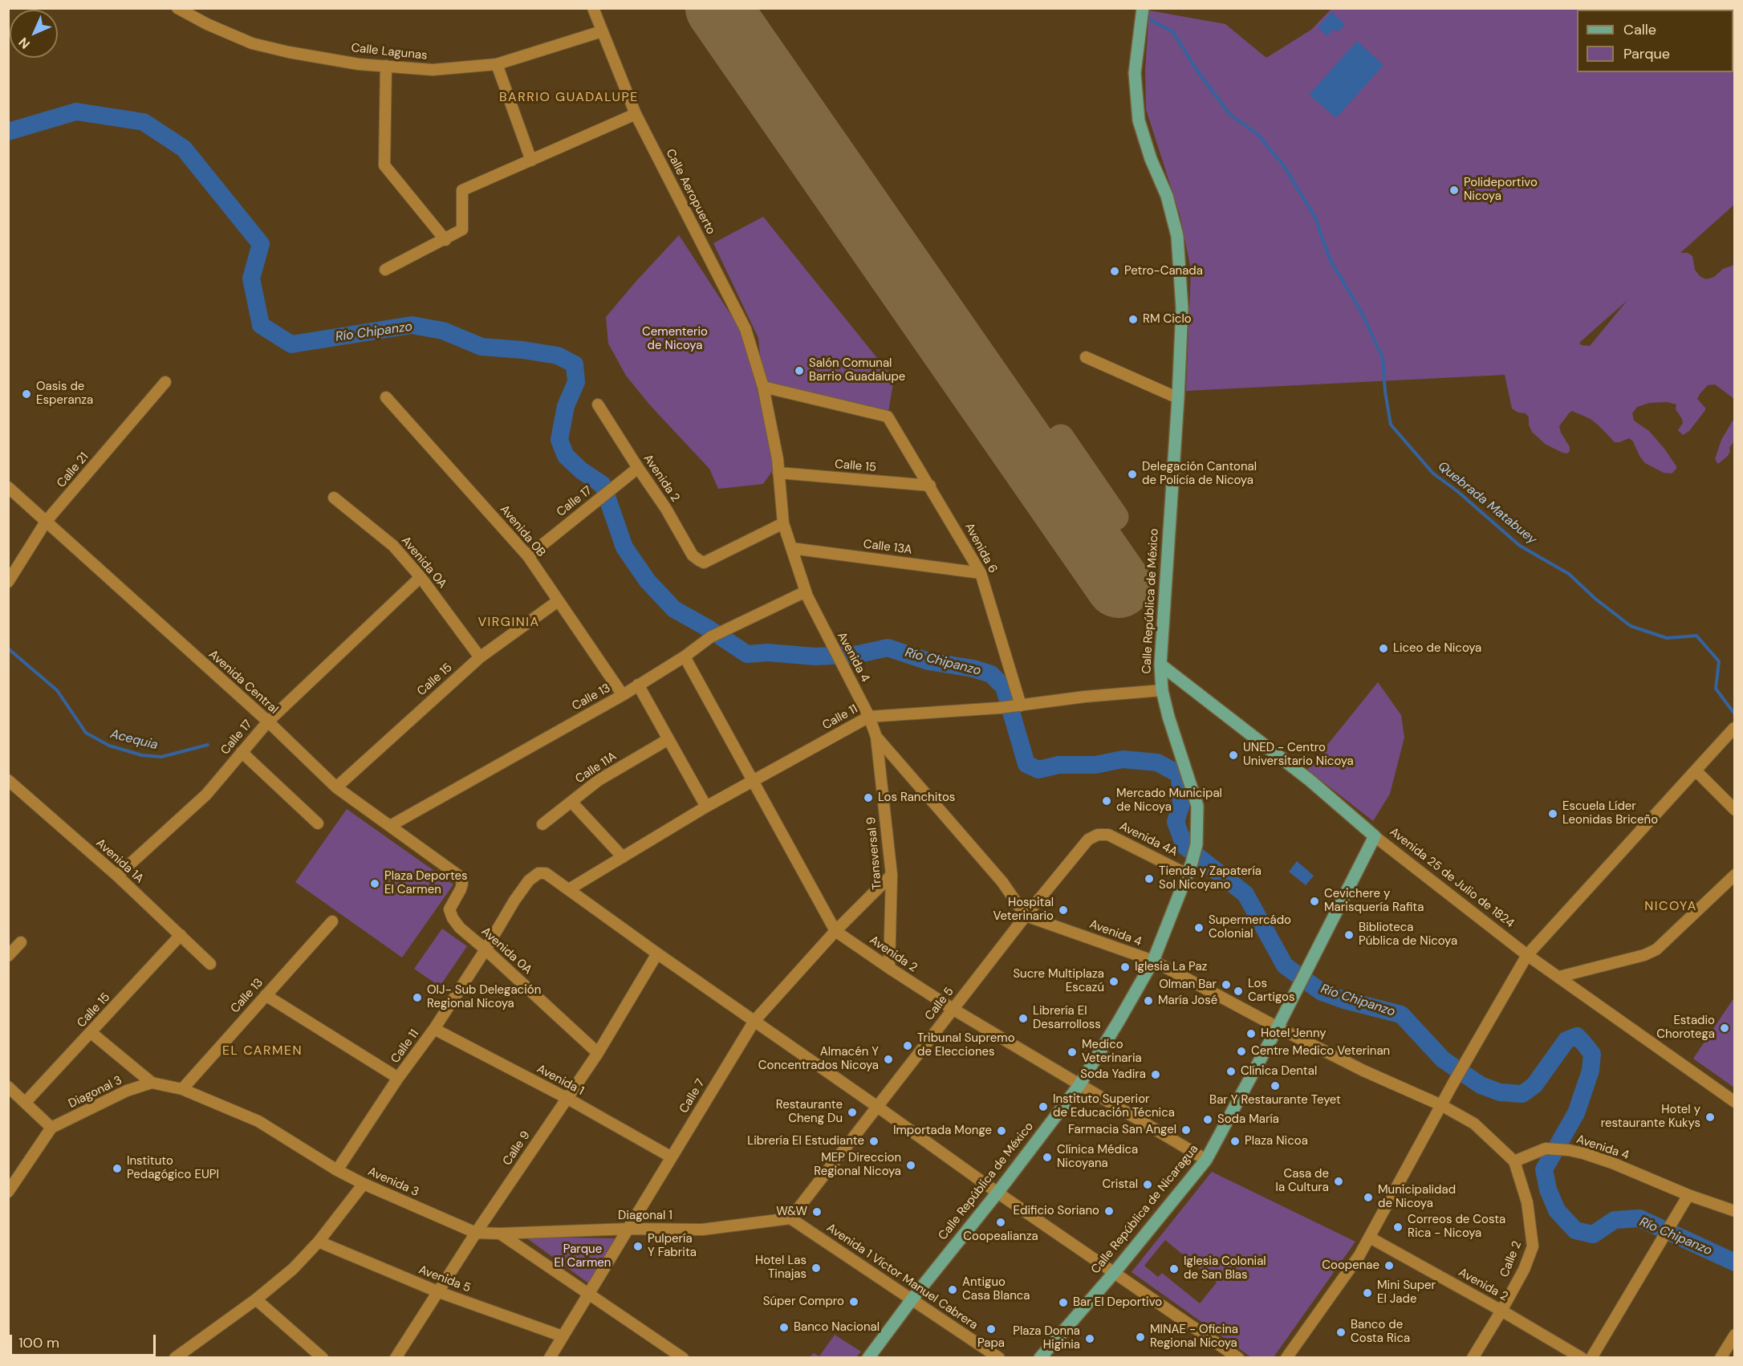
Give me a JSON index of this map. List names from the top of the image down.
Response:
{
  "streets": {
    "main road": ["Calle República de México", "Avenida 25 de Julio de 1824", "Calle República de Nicaragua"],
    "street": [
      "Calle Lagunas",
      "Calle Aeropuerto",
      "Calle 15",
      "Calle 21",
      "Avenida 2",
      "Calle 17",
      "Avenida 0B",
      "Calle 13A",
      "Avenida 6",
      "Avenida 0A",
      "Avenida 4",
      "Avenida Central",
      "Calle 13",
      "Calle 11",
      "Calle 11A",
      "Avenida 4A",
      "Transversal 9",
      "Avenida 1A",
      "Calle 5",
      "Avenida 1",
      "Diagonal 3",
      "Calle 7",
      "Calle 9",
      "Avenida 3",
      "Diagonal 1",
      "Calle 2",
      "Avenida 1 Víctor Manuel Cabrera",
      "Avenida 5"
    ]
  },
  "crossings": [
    ["Calle Lagunas", "Calle Aeropuerto"],
    ["Calle Aeropuerto", "Avenida 6"],
    ["Calle Aeropuerto", "Avenida 4"],
    ["Calle 15", "Avenida 0B"],
    ["Calle 15", "Avenida 6"],
    ["Calle 15", "Avenida 0A"],
    ["Calle 15", "Avenida 4"],
    ["Calle 15", "Avenida Central"],
    ["Calle 15", "Avenida 1A"],
    ["Calle 15", "Avenida 3"],
    ["Calle 21", "Avenida Central"],
    ["Avenida 2", "Calle 17"],
    ["Avenida 2", "Calle República de México"],
    ["Avenida 2", "Avenida 4"],
    ["Avenida 2", "Calle 13"],
    ["Avenida 2", "Calle 11"],
    ["Avenida 2", "Transversal 9"],
    ["Avenida 2", "Calle 5"],
    ["Avenida 2", "Calle 7"],
    ["Avenida 2", "Calle República de Nicaragua"],
    ["Avenida 2", "Calle 2"],
    ["Calle 17", "Avenida 0B"],
    ["Calle 17", "Avenida 0A"],
    ["Calle 17", "Avenida Central"],
    ["Calle 17", "Avenida 1A"],
    ["Avenida 0B", "Calle 13"],
    ["Calle 13A", "Avenida 6"],
    ["Calle 13A", "Avenida 4"],
    ["Avenida 6", "Avenida 4"],
    ["Avenida 6", "Calle 11"],
    ["Avenida 0A", "Avenida Central"],
    ["Avenida 0A", "Calle 11"],
    ["Avenida 0A", "Calle 9"],
    ["Calle República de México", "Avenida 4"],
    ["Calle República de México", "Calle 11"],
    ["Calle República de México", "Avenida 4A"],
    ["Calle República de México", "Avenida 25 de Julio de 1824"],
    ["Calle República de México", "Avenida 1 Víctor Manuel Cabrera"],
    ["Avenida 4", "Calle 13"],
    ["Avenida 4", "Calle 11"],
    ["Avenida 4", "Transversal 9"],
    ["Avenida 4", "Calle 5"],
    ["Avenida 4", "Calle República de Nicaragua"],
    ["Avenida 4", "Calle 2"],
    ["Avenida Central", "Calle 13"],
    ["Calle 13", "Avenida 3"],
    ["Calle 11", "Avenida 1"],
    ["Calle 11", "Avenida 3"],
    ["Avenida 4A", "Calle 5"],
    ["Transversal 9", "Calle 7"],
    ["Avenida 25 de Julio de 1824", "Calle República de Nicaragua"],
    ["Calle 5", "Diagonal 1"],
    ["Calle 5", "Avenida 1 Víctor Manuel Cabrera"],
    ["Avenida 1", "Calle 7"],
    ["Avenida 1", "Calle 9"],
    ["Diagonal 3", "Avenida 3"],
    ["Calle 7", "Diagonal 1"],
    ["Calle 7", "Avenida 5"],
    ["Calle 9", "Avenida 3"],
    ["Calle 9", "Avenida 5"],
    ["Avenida 3", "Diagonal 1"],
    ["Diagonal 1", "Avenida 1 Víctor Manuel Cabrera"]
  ],
  "districts": [
    "BARRIO GUADALUPE",
    "VIRGINIA",
    "NICOYA",
    "EL CARMEN"
  ],
  "water": ["Río Chipanzo", "Quebrada Matabuey", "Acequia"],
  "parks": ["Cementerio de Nicoya", "Parque El Carmen"],
  "places": [
    "Polideportivo Nicoya",
    "Petro-Canada",
    "RM Ciclo",
    "Salón Comunal Barrio Guadalupe",
    "Oasis de Esperanza",
    "Delegación Cantonal de Policía de Nicoya",
    "Liceo de Nicoya",
    "UNED - Centro Universitario Nicoya",
    "Los Ranchitos",
    "Mercado Municipal de Nicoya",
    "Escuela Líder Leonidas Briceño",
    "Tienda y Zapatería Sol Nicoyano",
    "Plaza Deportes El Carmen",
    "Cevichere y Marisquería Rafita",
    "Hospital Veterinario",
    "Supermercádo Colonial",
    "Biblioteca Pública de Nicoya",
    "Iglesia La Paz",
    "Sucre Multiplaza Escazú",
    "Olman Bar",
    "Los Cartigos",
    "OIJ- Sub Delegación Regional Nicoya",
    "María José",
    "Librería El Desarrolloss",
    "Estadio Chorotega",
    "Hotel Jenny",
    "Tribunal Supremo de Elecciones",
    "Centre Medico Veterinan",
    "Medico Veterinaria",
    "Almacén Y Concentrados Nicoya",
    "Clínica Dental",
    "Soda Yadira",
    "Bar Y Restaurante Teyet",
    "Instituto Superior de Educación Técnica",
    "Restaurante Cheng Du",
    "Hotel y restaurante Kukys",
    "Soda María",
    "Farmacia San Angel",
    "Importada Monge",
    "Librería El Estudiante",
    "Plaza Nicoa",
    "Clínica Médica Nicoyana",
    "MEP Direccion Regional Nicoya",
    "Instituto Pedagógico EUPI",
    "Casa de la Cultura",
    "Cristal",
    "Municipalidad de Nicoya",
    "Edificio Soriano",
    "W&W",
    "Coopealianza",
    "Correos de Costa Rica - Nicoya",
    "Pulpería Y Fabrita",
    "Coopenae",
    "Hotel Las Tinajas",
    "Iglesia Colonial de San Blas",
    "Antiguo Casa Blanca",
    "Mini Super El Jade",
    "Súper Compro",
    "Bar El Deportivo",
    "Banco Nacional",
    "Papa",
    "Banco de Costa Rica",
    "MINAE - Oficina Regional Nicoya",
    "Plaza Donna Higinia"
  ],
  "legend": ["Calle", "Parque"],
  "scale_bar": "100 m",
  "north": "bottom left"
}
